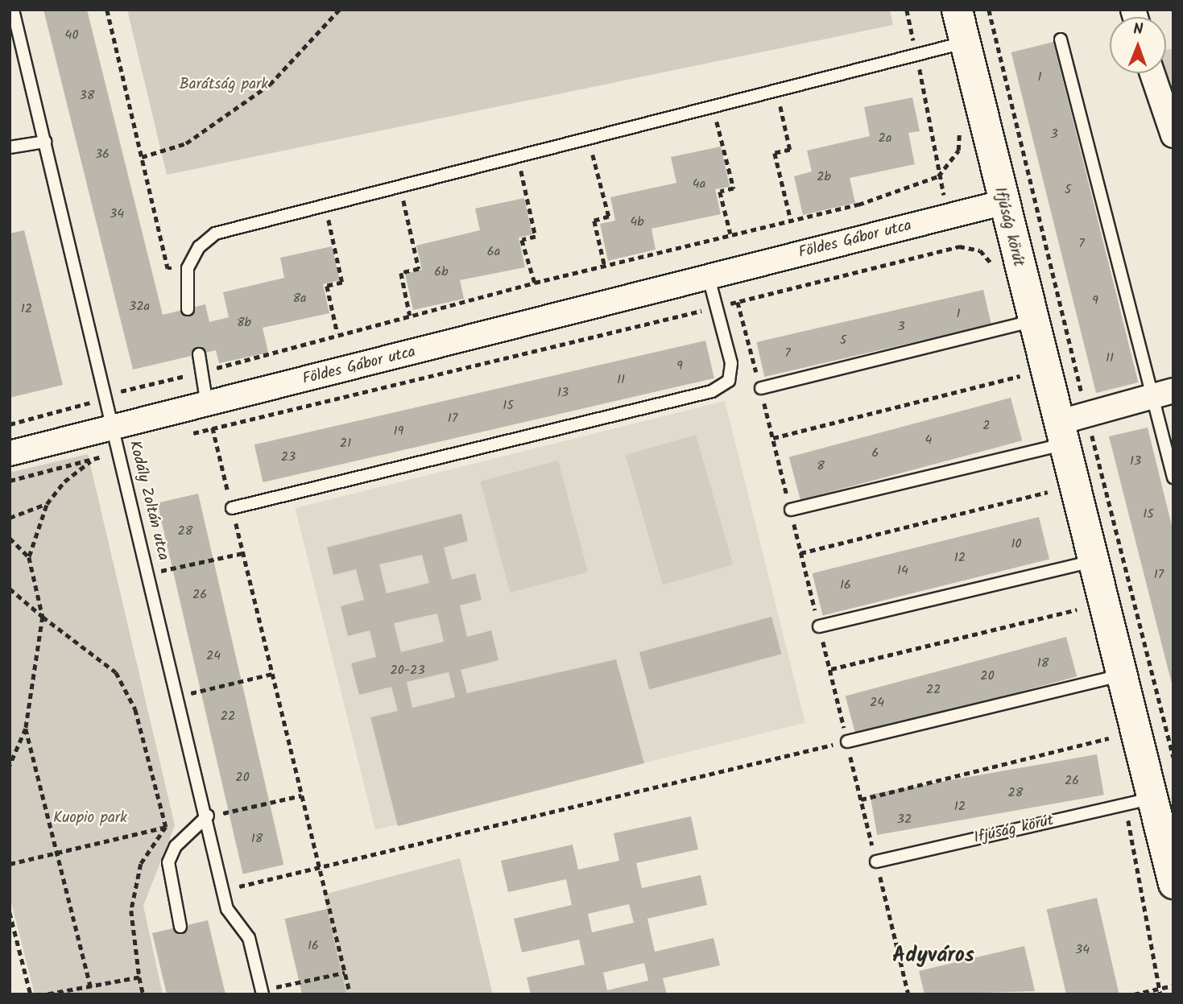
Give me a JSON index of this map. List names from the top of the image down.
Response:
{
  "streets": {
    "street": ["Ifjúság körút", "Földes Gábor utca"],
    "lane": ["Kodály Zoltán utca"]
  },
  "crossings": [
    ["Ifjúság körút", "Földes Gábor utca"],
    ["Földes Gábor utca", "Kodály Zoltán utca"]
  ],
  "districts": ["Adyváros"],
  "parks": ["Barátság park", "Kuopio park"],
  "house_numbers": [
    "40",
    "1",
    "38",
    "3",
    "2a",
    "36",
    "2b",
    "4a",
    "5",
    "34",
    "4b",
    "7",
    "6a",
    "6b",
    "8a",
    "9",
    "32a",
    "12",
    "1",
    "8b",
    "3",
    "5",
    "7",
    "11",
    "9",
    "11",
    "13",
    "15",
    "17",
    "2",
    "19",
    "4",
    "21",
    "6",
    "23",
    "13",
    "8",
    "15",
    "28",
    "10",
    "12",
    "14",
    "17",
    "16",
    "26",
    "24",
    "18",
    "20-23",
    "20",
    "22",
    "24",
    "22",
    "20",
    "26",
    "28",
    "12",
    "32",
    "18",
    "16",
    "34"
  ],
  "north": "top"
}
